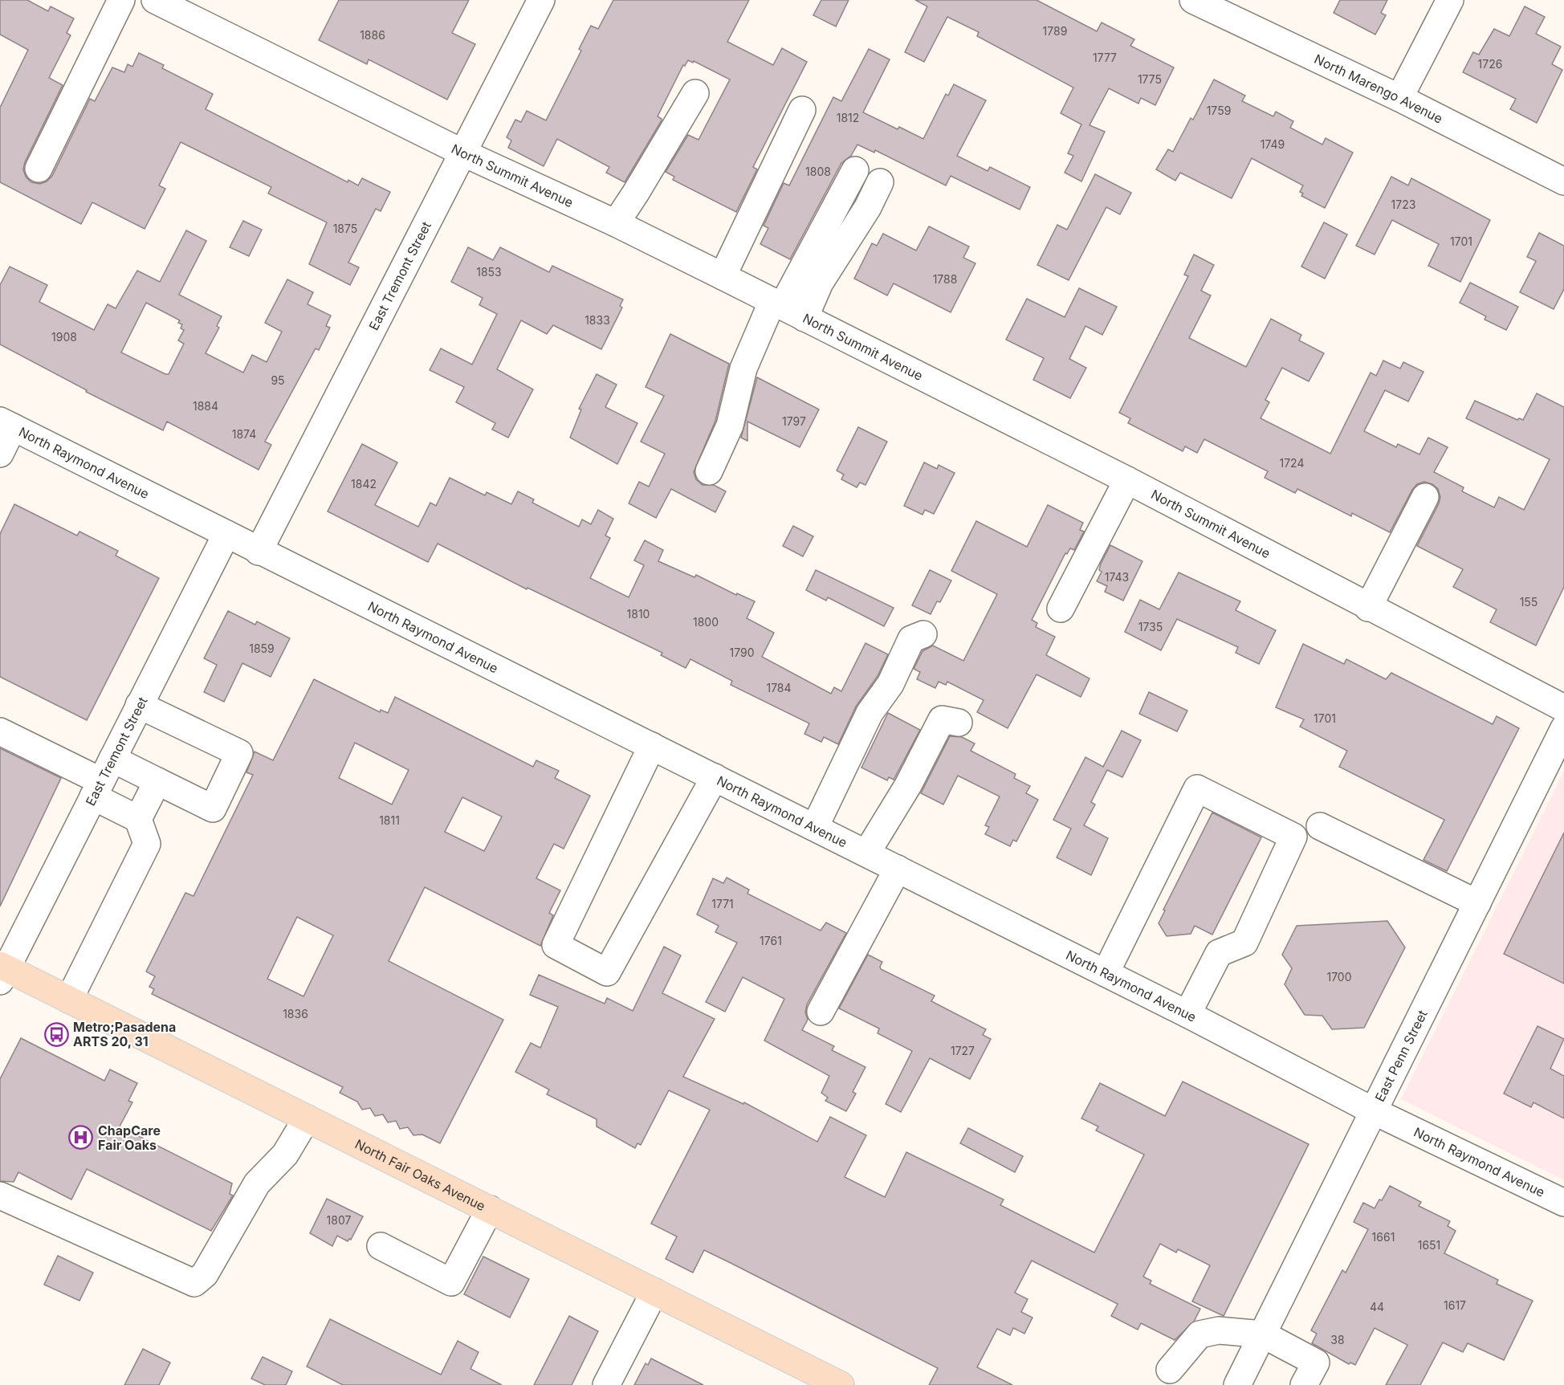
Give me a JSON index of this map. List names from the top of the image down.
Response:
{
  "streets": {
    "main road": ["North Fair Oaks Avenue"],
    "street": [
      "North Marengo Avenue",
      "North Summit Avenue",
      "East Tremont Street",
      "North Raymond Avenue",
      "East Penn Street"
    ]
  },
  "crossings": [
    ["North Summit Avenue", "East Tremont Street"],
    ["East Tremont Street", "North Raymond Avenue"],
    ["East Tremont Street", "North Fair Oaks Avenue"],
    ["North Raymond Avenue", "East Penn Street"]
  ],
  "places": {
    "bus stop": ["Metro;Pasadena ARTS 20, 31"],
    "hospital": ["ChapCare Fair Oaks"]
  },
  "house_numbers": [
    "1789",
    "1886",
    "1777",
    "1726",
    "1775",
    "1759",
    "1812",
    "1749",
    "1808",
    "1723",
    "1875",
    "1701",
    "1853",
    "1788",
    "1833",
    "1908",
    "95",
    "1884",
    "1797",
    "1874",
    "1724",
    "1842",
    "1743",
    "155",
    "1810",
    "1800",
    "1735",
    "1859",
    "1790",
    "1784",
    "1701",
    "1811",
    "1771",
    "1761",
    "1700",
    "1836",
    "1727",
    "1807",
    "1661",
    "1651",
    "1617",
    "44",
    "38"
  ]
}
